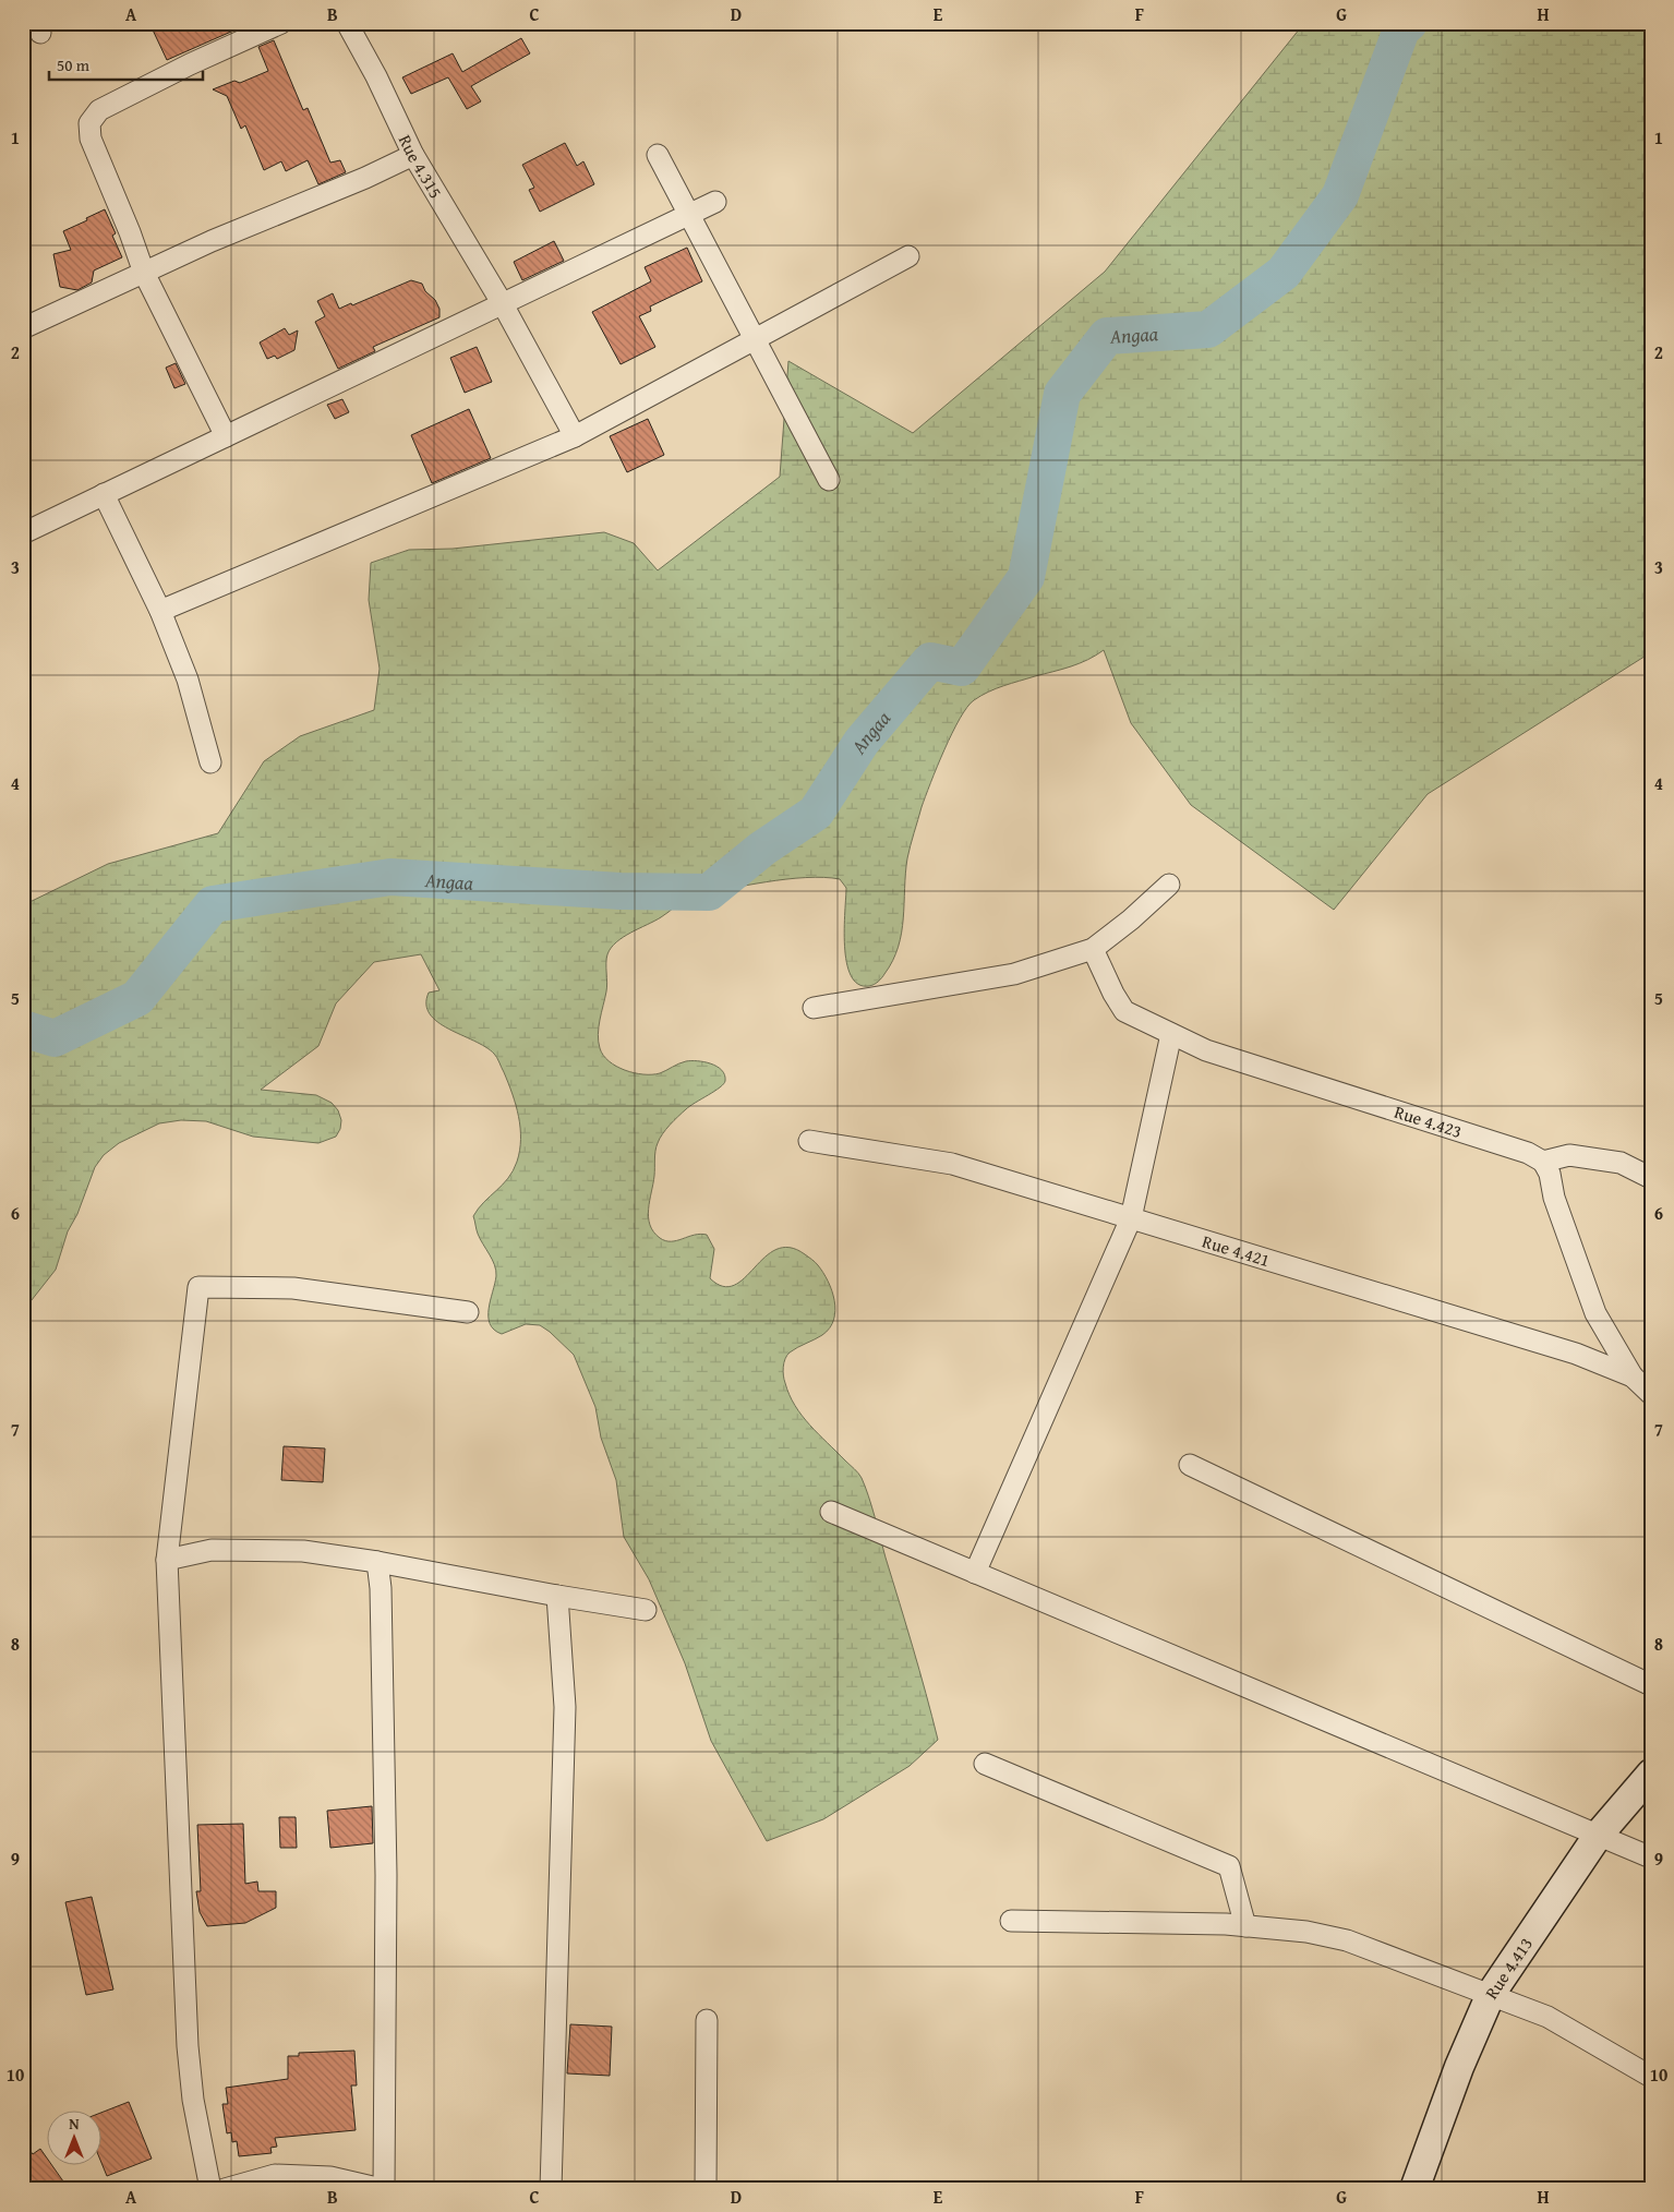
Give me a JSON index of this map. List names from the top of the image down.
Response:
{
  "streets": {
    "street": [
      "Rue 4.315",
      "Rue 4.423",
      "Rue 4.421",
      "Rue 4.413"
    ]
  },
  "water": ["Angaa"],
  "scale_bar": "50 m",
  "north": "top",
  "grid": {
    "columns": [
      "A",
      "B",
      "C",
      "D",
      "E",
      "F",
      "G",
      "H"
    ],
    "rows": [
      "1",
      "2",
      "3",
      "4",
      "5",
      "6",
      "7",
      "8",
      "9",
      "10"
    ]
  }
}
